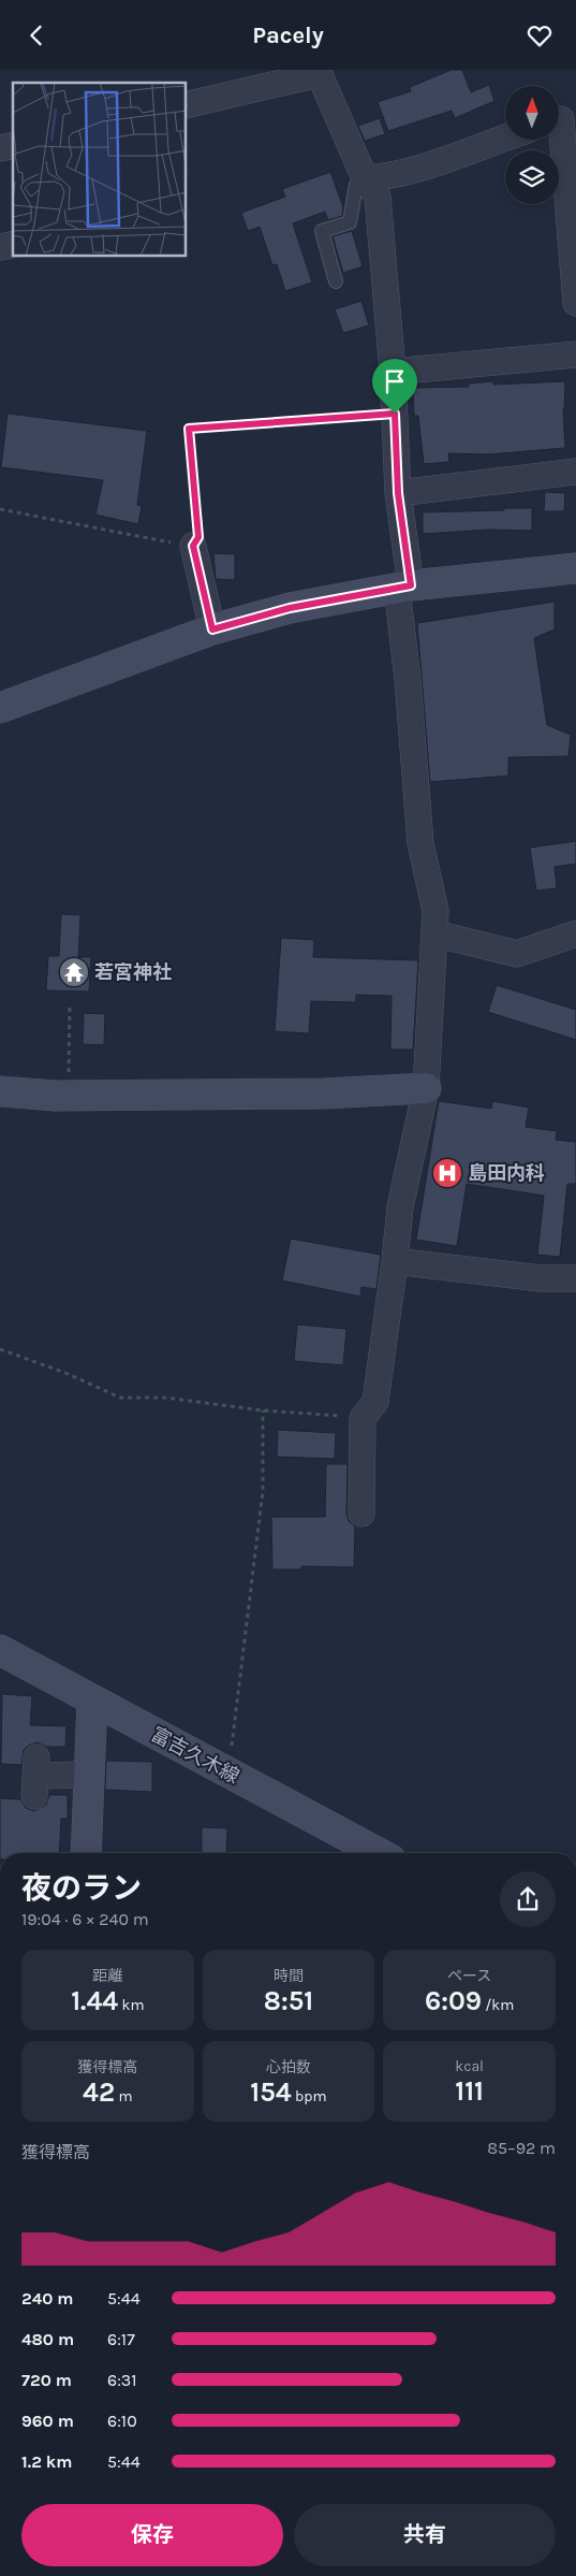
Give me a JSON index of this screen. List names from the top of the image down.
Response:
{
  "streets": {
    "street": ["富吉久木線"]
  },
  "places": {
    "temple": ["若宮神社"],
    "hospital": ["島田内科"]
  },
  "north": "top",
  "page": {
    "header": "Pacely",
    "heading": ["夜のラン", "19:04 · 6 × 240 m"],
    "stats": [
      ["距離", "1.44 km"],
      ["時間", "8:51"],
      ["ペース", "6:09 /km"],
      ["獲得標高", "42 m"],
      ["心拍数", "154 bpm"],
      ["kcal", "111"]
    ],
    "chart": ["獲得標高", "85–92 m"],
    "list": [
      {
        "name": "240 m",
        "note": "5:44"
      },
      {
        "name": "480 m",
        "note": "6:17"
      },
      {
        "name": "720 m",
        "note": "6:31"
      },
      {
        "name": "960 m",
        "note": "6:10"
      },
      {
        "name": "1.2 km",
        "note": "5:44"
      }
    ],
    "buttons": ["保存", "共有"]
  }
}
